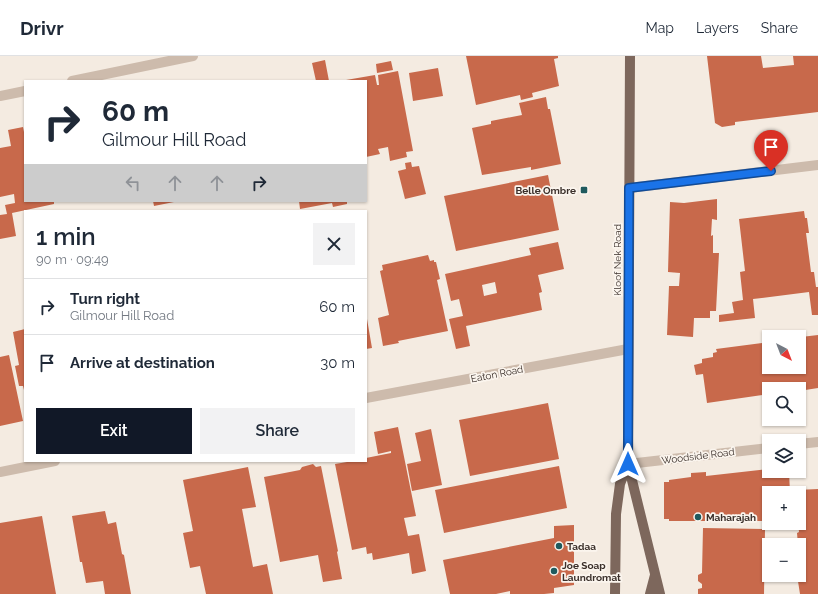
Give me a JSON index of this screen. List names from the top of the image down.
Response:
{
  "streets": {
    "main road": ["Kloof Nek Road"],
    "street": ["Eaton Road", "Woodside Road"]
  },
  "crossings": [
    ["Kloof Nek Road", "Eaton Road"],
    ["Kloof Nek Road", "Woodside Road"]
  ],
  "places": {
    "transit": ["Belle Ombre"],
    "other": ["Maharajah", "Tadaa", "Joe Soap Laundromat"]
  },
  "north": "bottom right",
  "page": {
    "header": "Drivr",
    "nav": ["Map", "Layers", "Share"],
    "turn": ["60 m", "Gilmour Hill Road"],
    "heading": ["1 min", "90 m · 09:49"],
    "list": [
      {
        "name": "Turn right",
        "note": "Gilmour Hill Road",
        "value": "60 m"
      },
      {
        "name": "Arrive at destination",
        "value": "30 m"
      }
    ],
    "map_buttons": ["+", "−"],
    "buttons": ["Exit", "Share"]
  }
}
